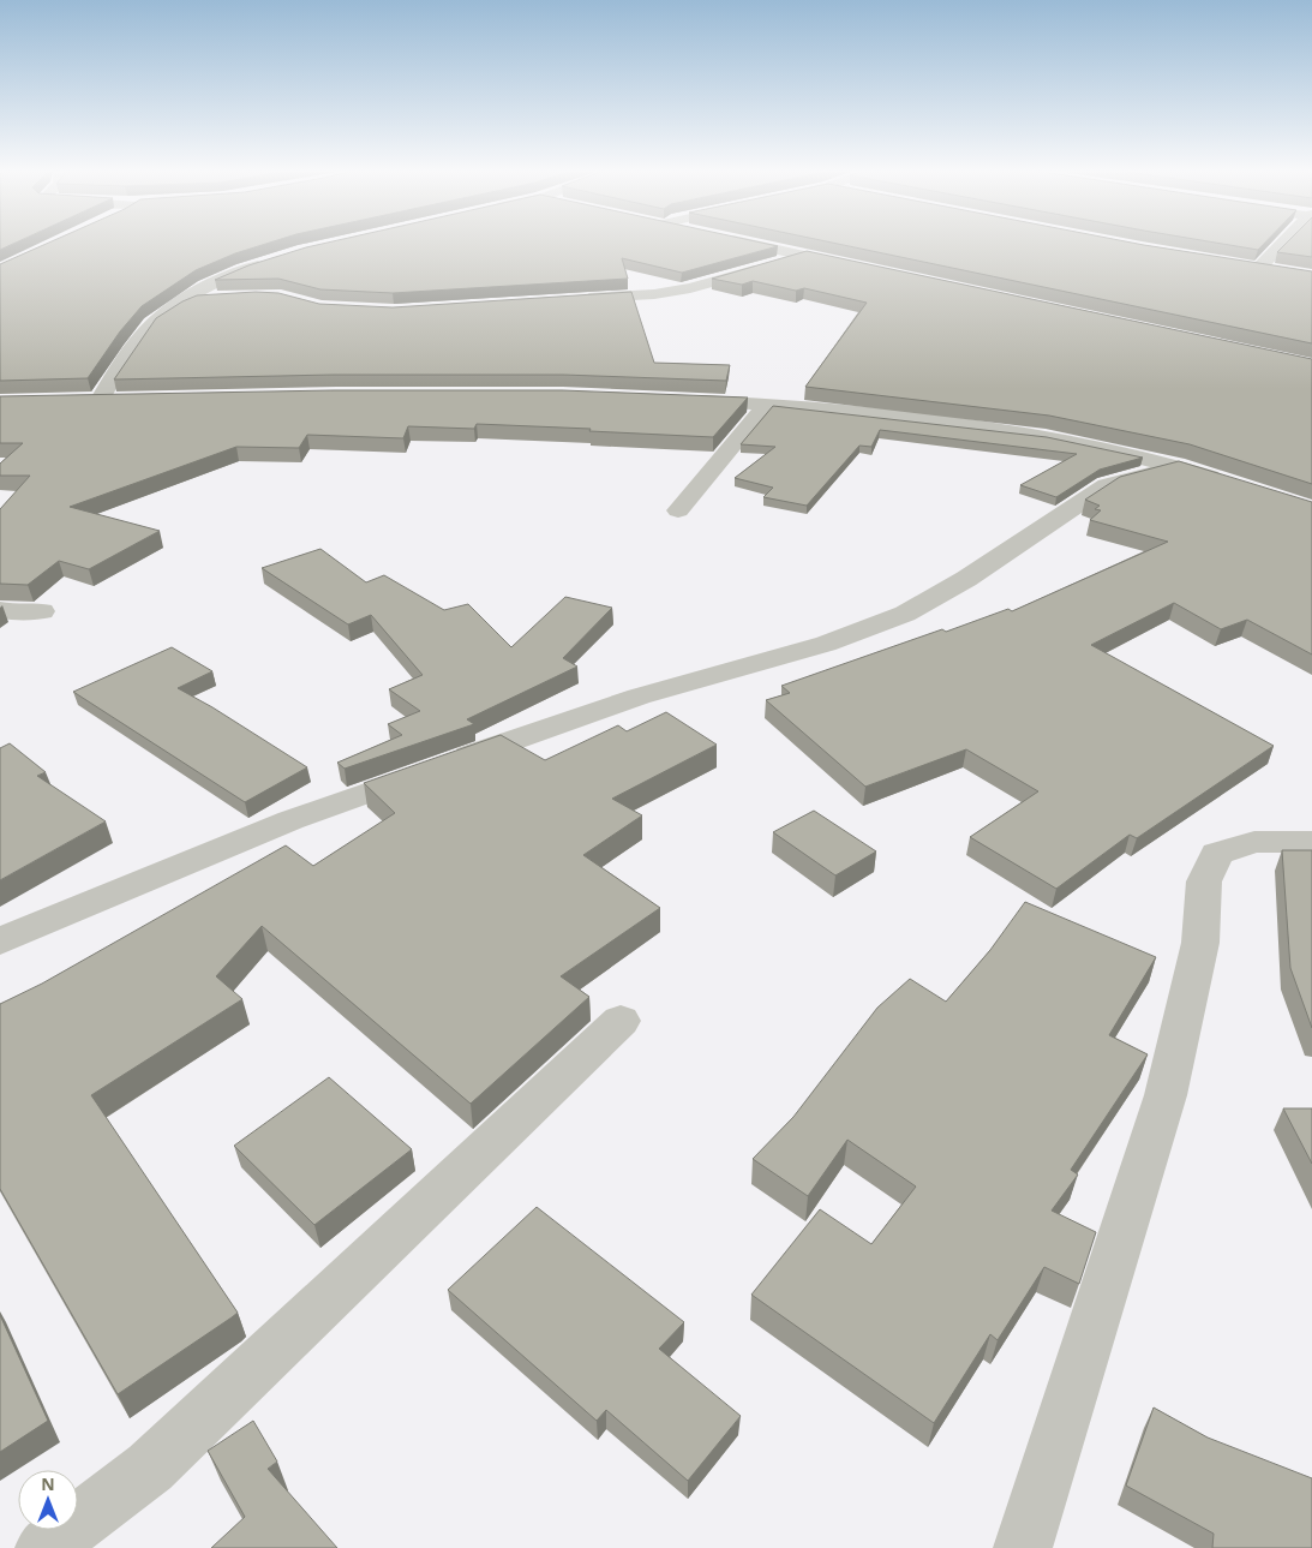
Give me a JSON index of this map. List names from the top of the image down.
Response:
{
  "north": "top"
}
